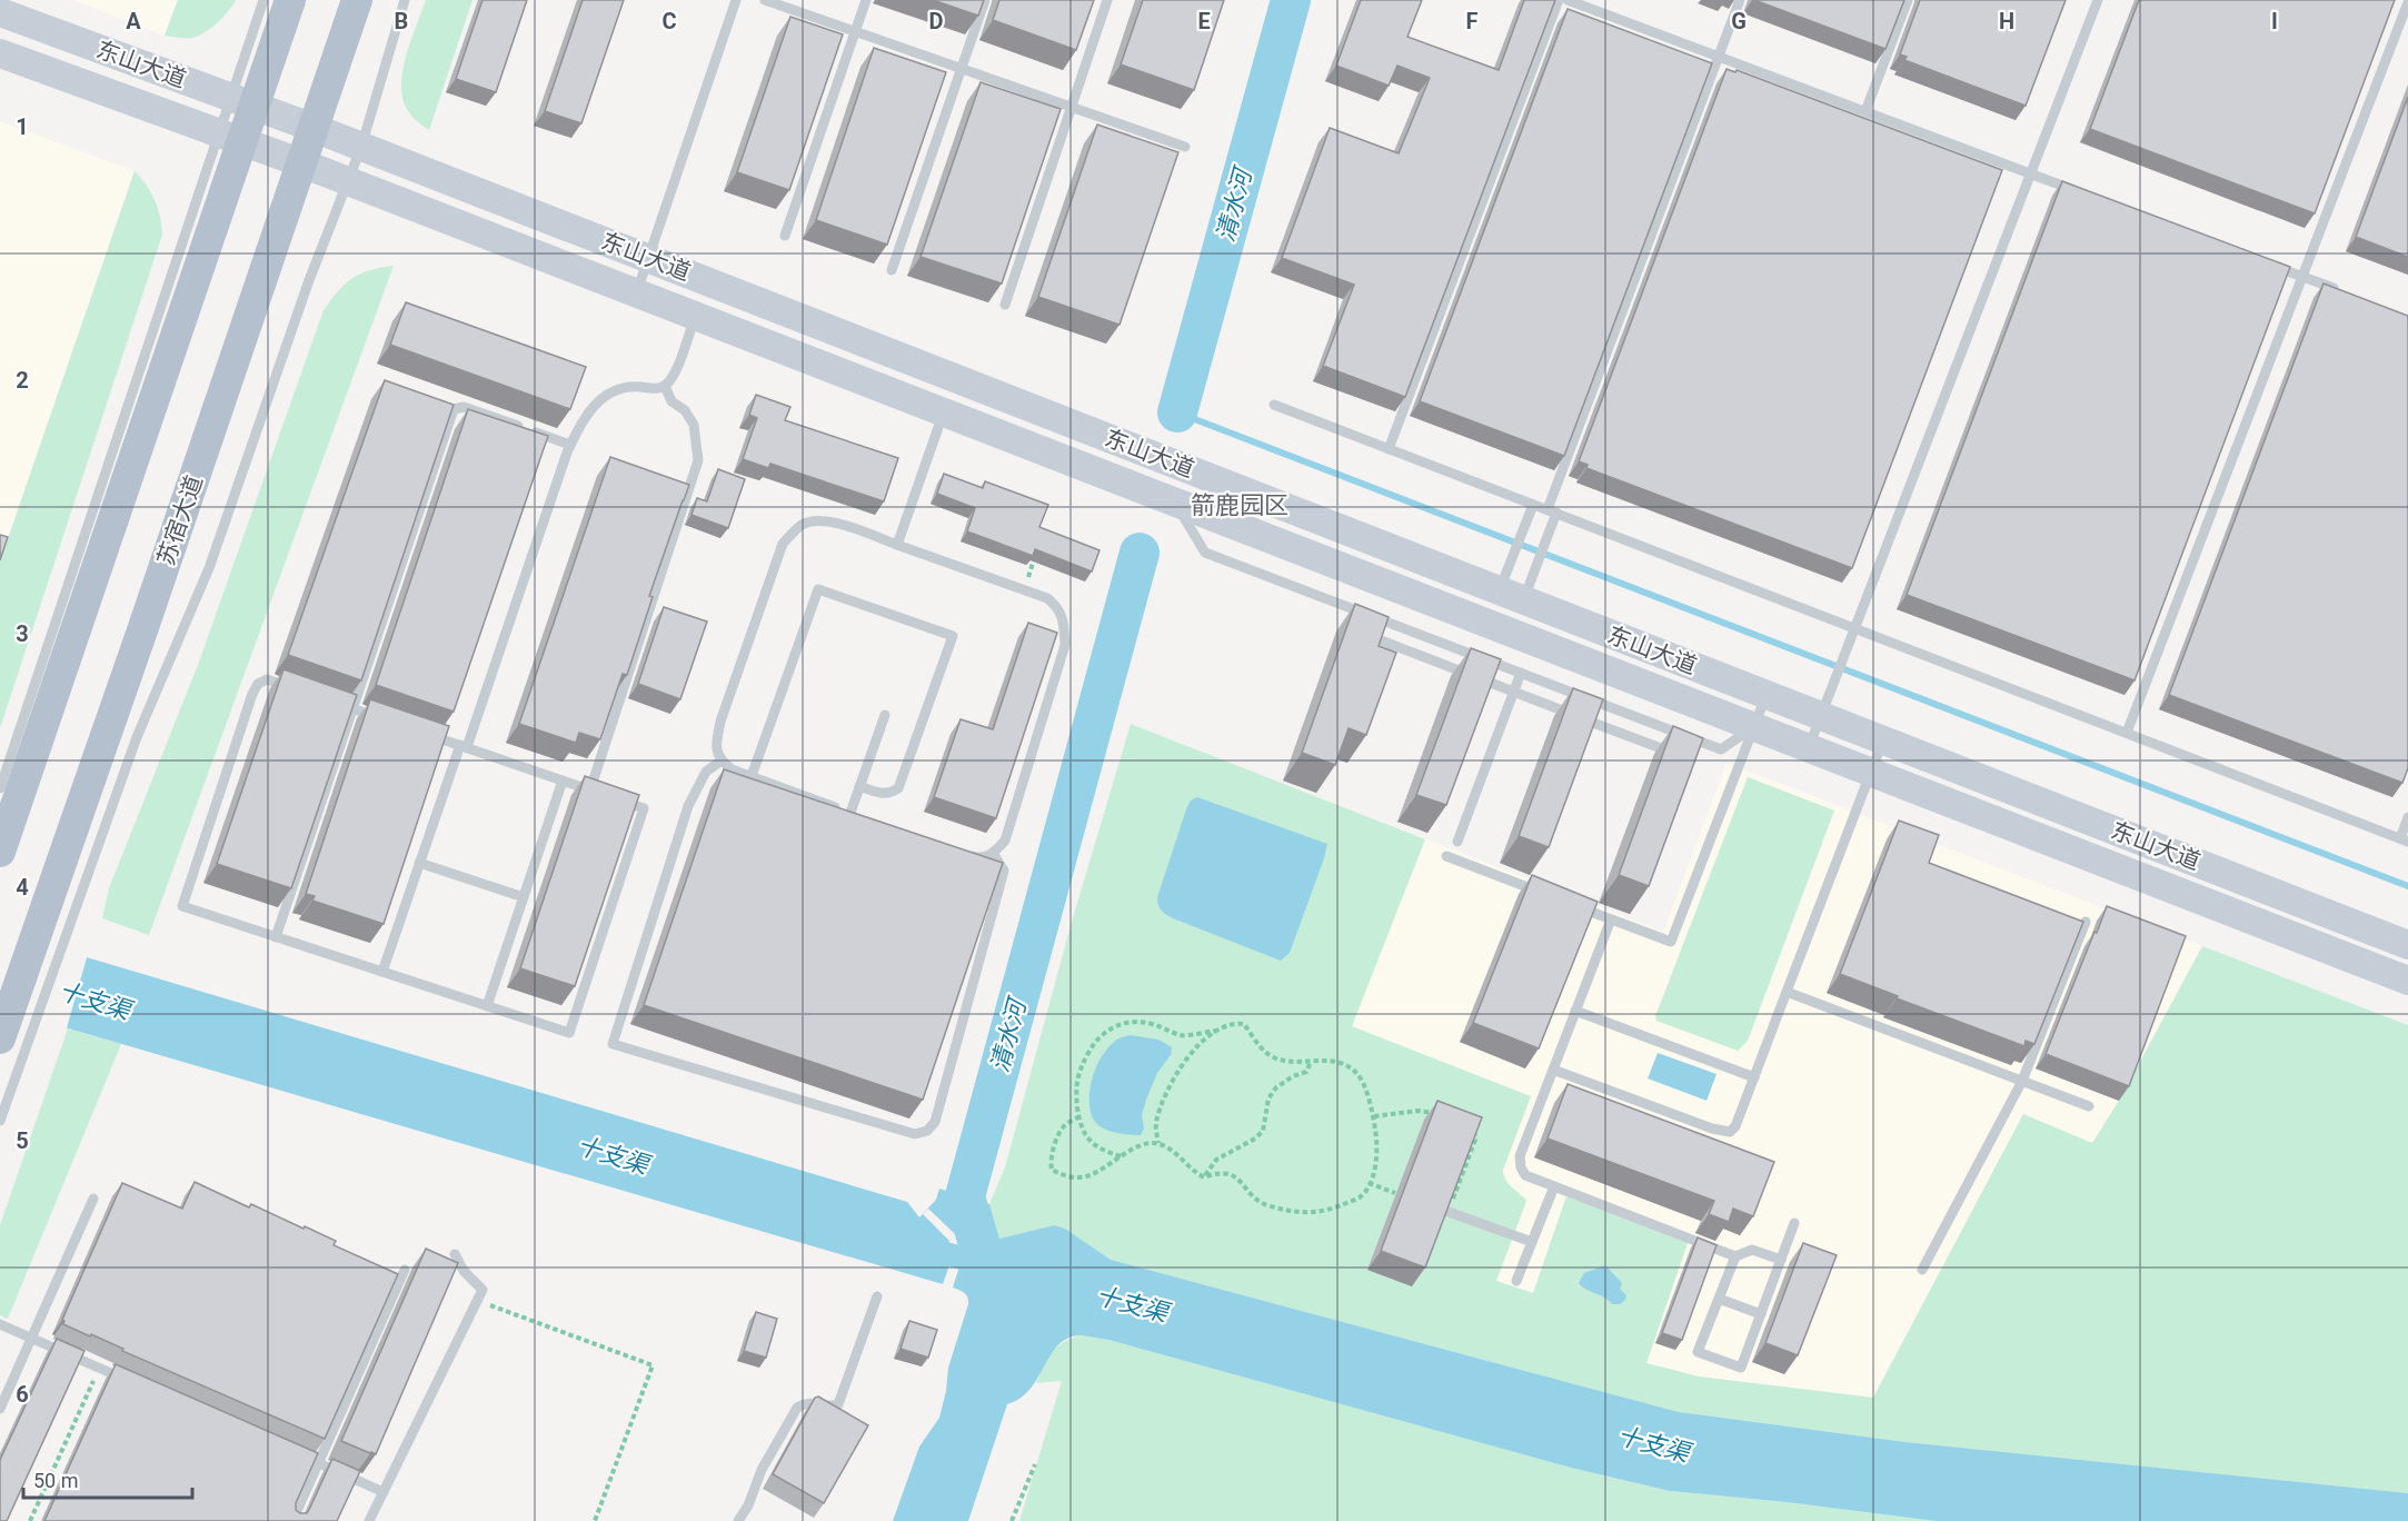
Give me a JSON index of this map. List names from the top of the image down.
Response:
{
  "streets": {
    "main road": ["东山大道", "苏宿大道"]
  },
  "crossings": [
    ["东山大道", "苏宿大道"]
  ],
  "districts": ["箭鹿园区"],
  "water": ["清水河", "十支渠"],
  "scale_bar": "50 m",
  "grid": {
    "columns": [
      "A",
      "B",
      "C",
      "D",
      "E",
      "F",
      "G",
      "H",
      "I"
    ],
    "rows": [
      "1",
      "2",
      "3",
      "4",
      "5",
      "6"
    ]
  }
}
